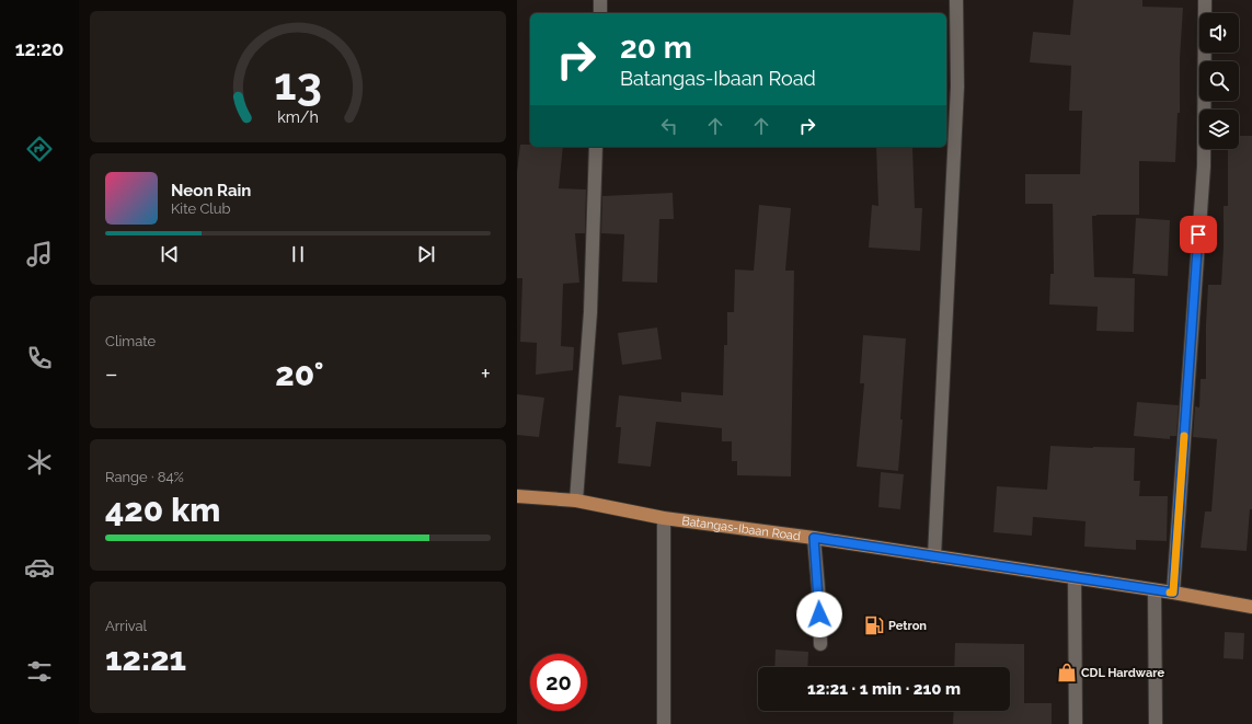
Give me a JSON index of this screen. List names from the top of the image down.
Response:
{
  "streets": {
    "main road": ["Batangas-Ibaan Road"]
  },
  "places": {
    "fuel station": ["Petron"],
    "shop": ["CDL Hardware"]
  },
  "page": {
    "tabs": "12:20",
    "turn": ["20 m", "Batangas-Ibaan Road"],
    "song": ["Neon Rain", "Kite Club"],
    "tile": [
      "Climate",
      ["Range · 84%", "420 km"],
      ["Arrival", "12:21"]
    ],
    "heat": ["−", "20°", "+"],
    "limit": "20",
    "trip": "12:21 · 1 min · 210 m",
    "gauge": ["13", "km/h"]
  }
}
